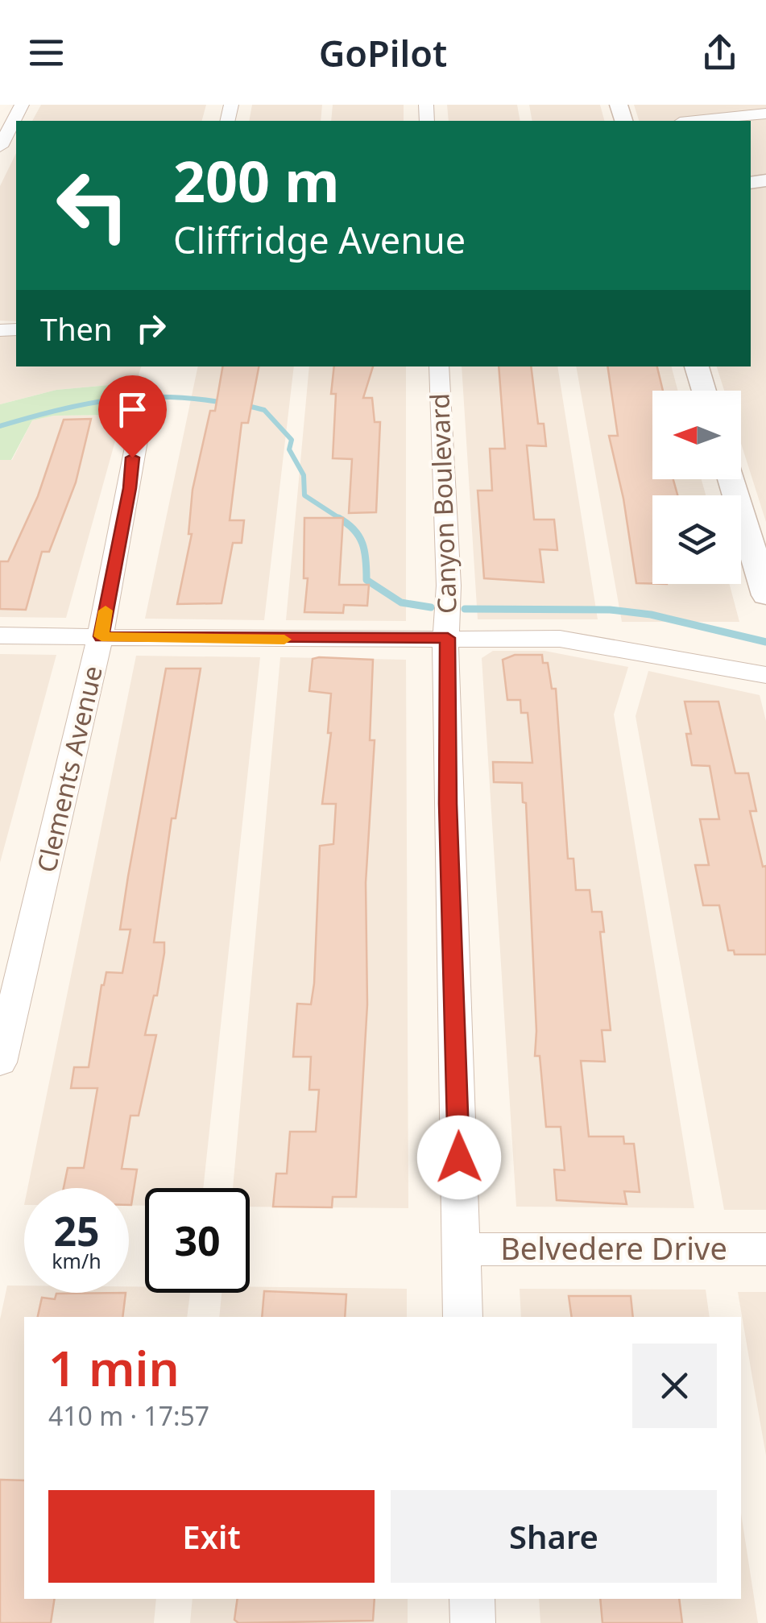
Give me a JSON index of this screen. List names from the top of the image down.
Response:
{
  "streets": {
    "street": ["Canyon Boulevard", "Clements Avenue", "Belvedere Drive"]
  },
  "crossings": [
    ["Canyon Boulevard", "Belvedere Drive"]
  ],
  "north": "left",
  "page": {
    "header": "GoPilot",
    "turn": ["200 m", "Cliffridge Avenue"],
    "then": "Then",
    "speed": "25 km/h",
    "limit": "30",
    "heading": ["1 min", "410 m · 17:57"],
    "buttons": ["Exit", "Share"]
  }
}
